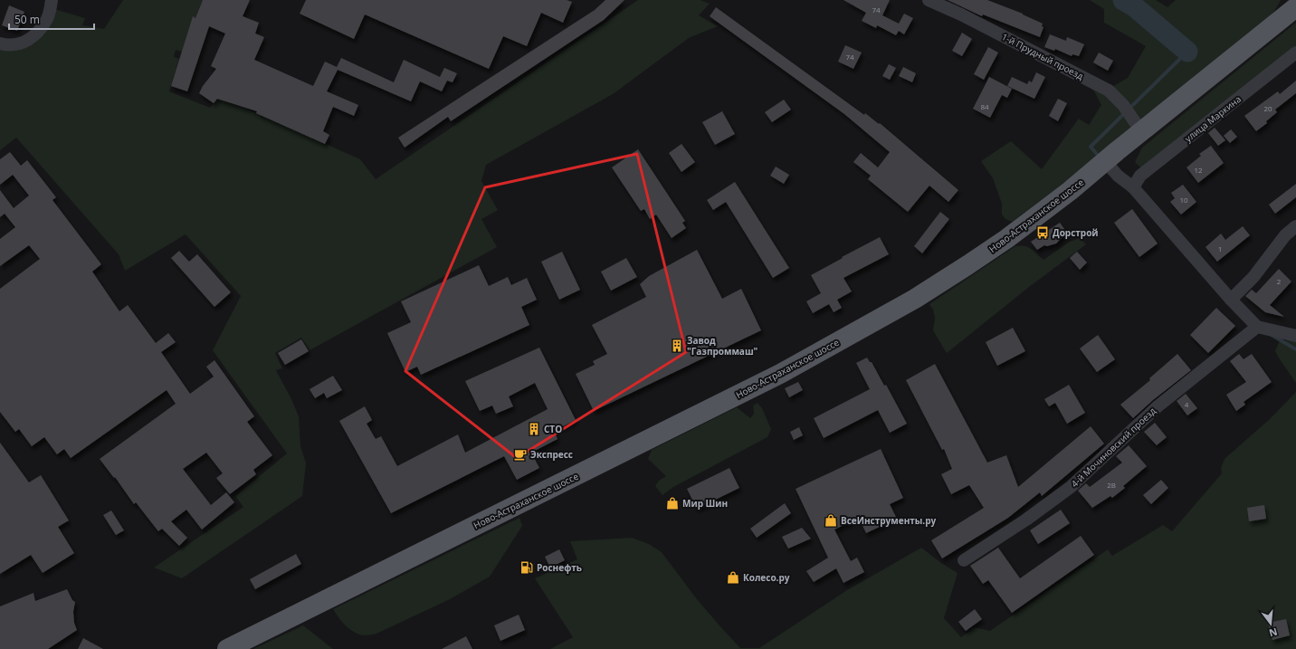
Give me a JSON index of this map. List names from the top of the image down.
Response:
{
  "streets": {
    "main road": ["Ново-Астраханское шоссе"],
    "street": ["1-й Прудный проезд", "улица Маркина", "4-й Мочиновский проезд"]
  },
  "crossings": [
    ["1-й Прудный проезд", "Ново-Астраханское шоссе"]
  ],
  "places": {
    "bus stop": ["Дорстрой"],
    "building": ["Завод \"Газпроммаш\"", "СТО"],
    "cafe": ["Экспресс"],
    "shop": ["Мир Шин", "ВсеИнструменты.ру", "Колесо.ру"],
    "fuel station": ["Роснефть"]
  },
  "house_numbers": [
    "74",
    "74",
    "84",
    "20",
    "12",
    "10",
    "1",
    "2",
    "4",
    "2В"
  ],
  "scale_bar": "50 m",
  "north": "bottom"
}
